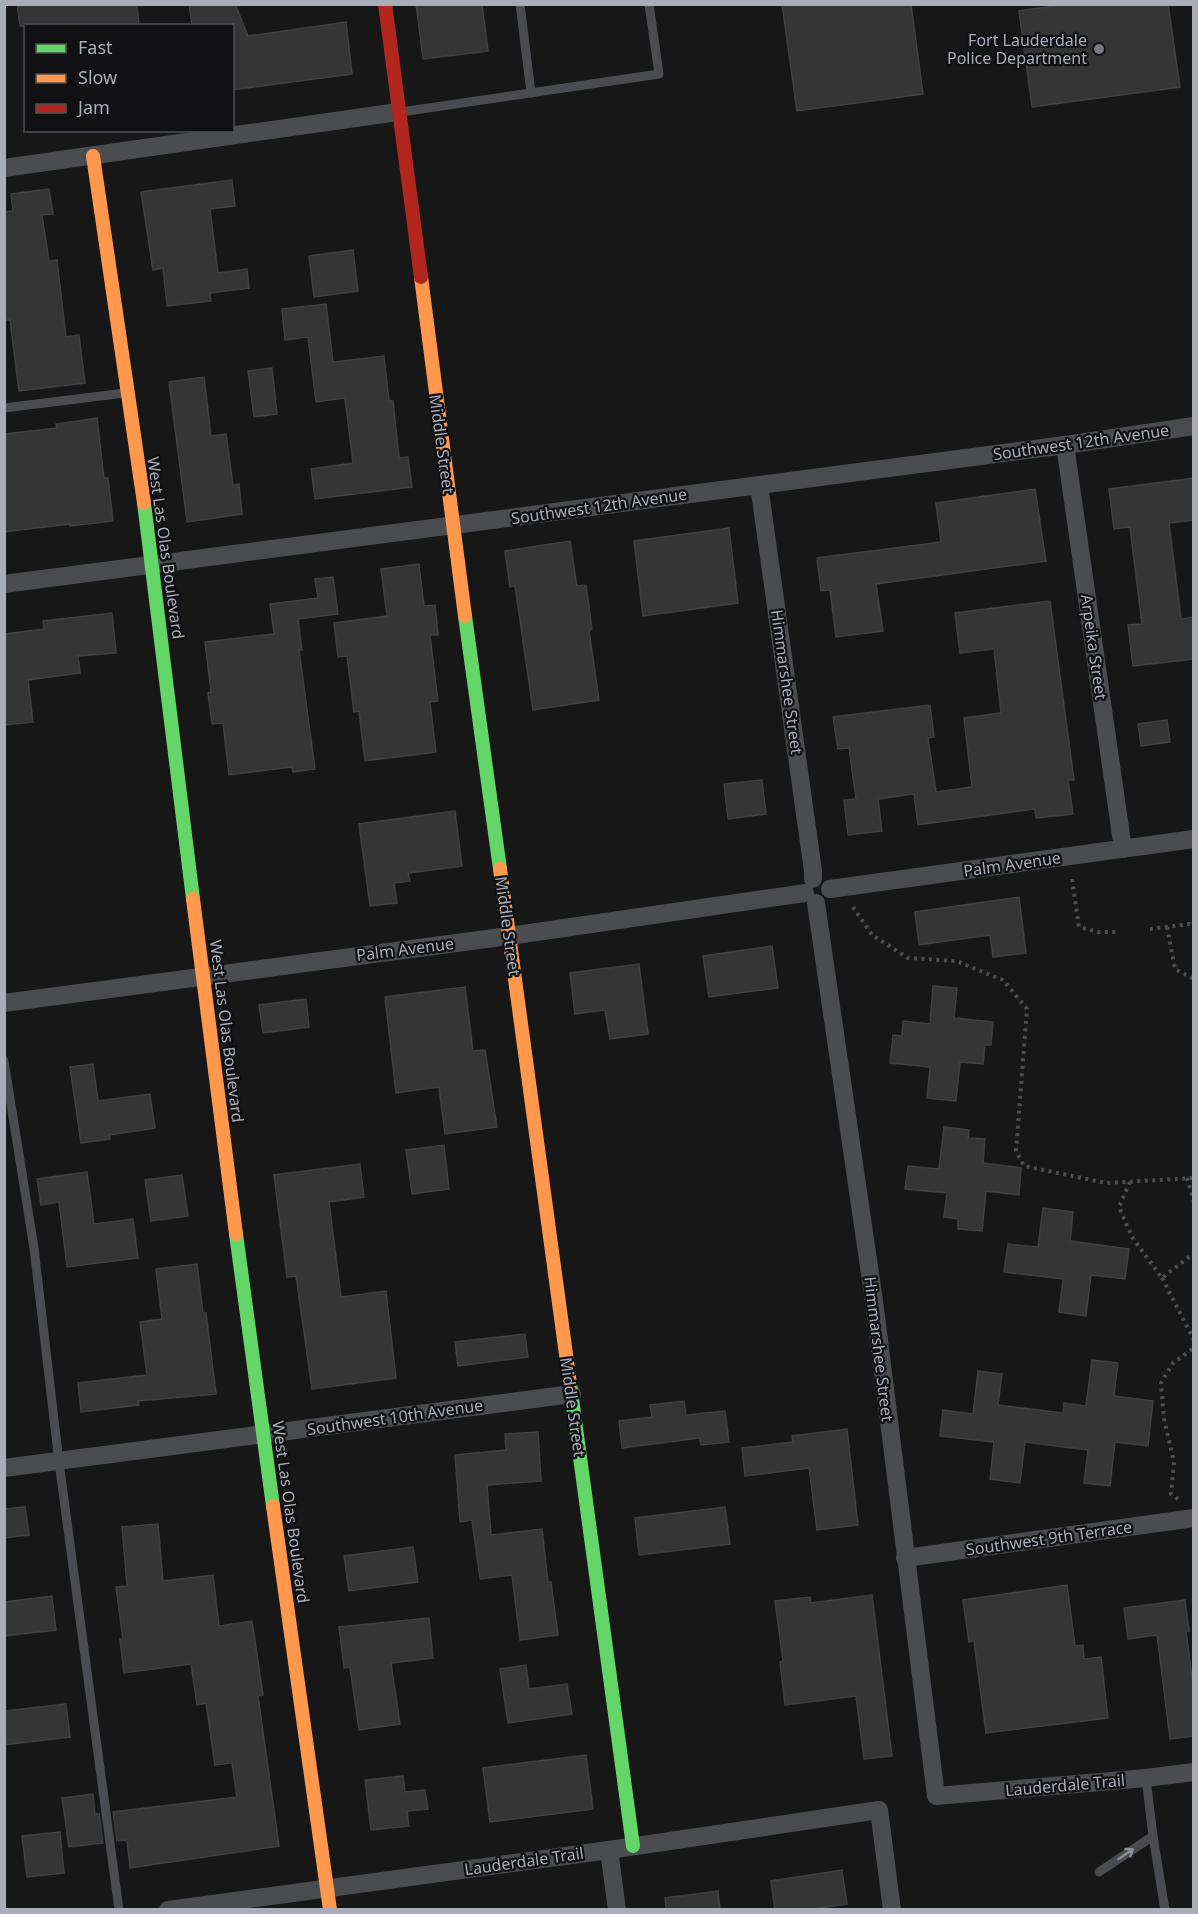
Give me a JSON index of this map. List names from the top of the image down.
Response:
{
  "streets": {
    "street": [
      "Southwest 12th Avenue",
      "Middle Street",
      "West Las Olas Boulevard",
      "Arpeika Street",
      "Himmarshee Street",
      "Palm Avenue",
      "Southwest 10th Avenue",
      "Southwest 9th Terrace",
      "Lauderdale Trail"
    ]
  },
  "crossings": [
    ["Southwest 12th Avenue", "Middle Street"],
    ["Southwest 12th Avenue", "West Las Olas Boulevard"],
    ["Southwest 12th Avenue", "Arpeika Street"],
    ["Southwest 12th Avenue", "Himmarshee Street"],
    ["Middle Street", "Palm Avenue"],
    ["Middle Street", "Southwest 10th Avenue"],
    ["Middle Street", "Lauderdale Trail"],
    ["West Las Olas Boulevard", "Palm Avenue"],
    ["West Las Olas Boulevard", "Southwest 10th Avenue"],
    ["West Las Olas Boulevard", "Lauderdale Trail"],
    ["Arpeika Street", "Palm Avenue"],
    ["Himmarshee Street", "Palm Avenue"],
    ["Himmarshee Street", "Southwest 9th Terrace"],
    ["Himmarshee Street", "Lauderdale Trail"]
  ],
  "places": ["Fort Lauderdale Police Department"],
  "legend": ["Fast", "Slow", "Jam"]
}
